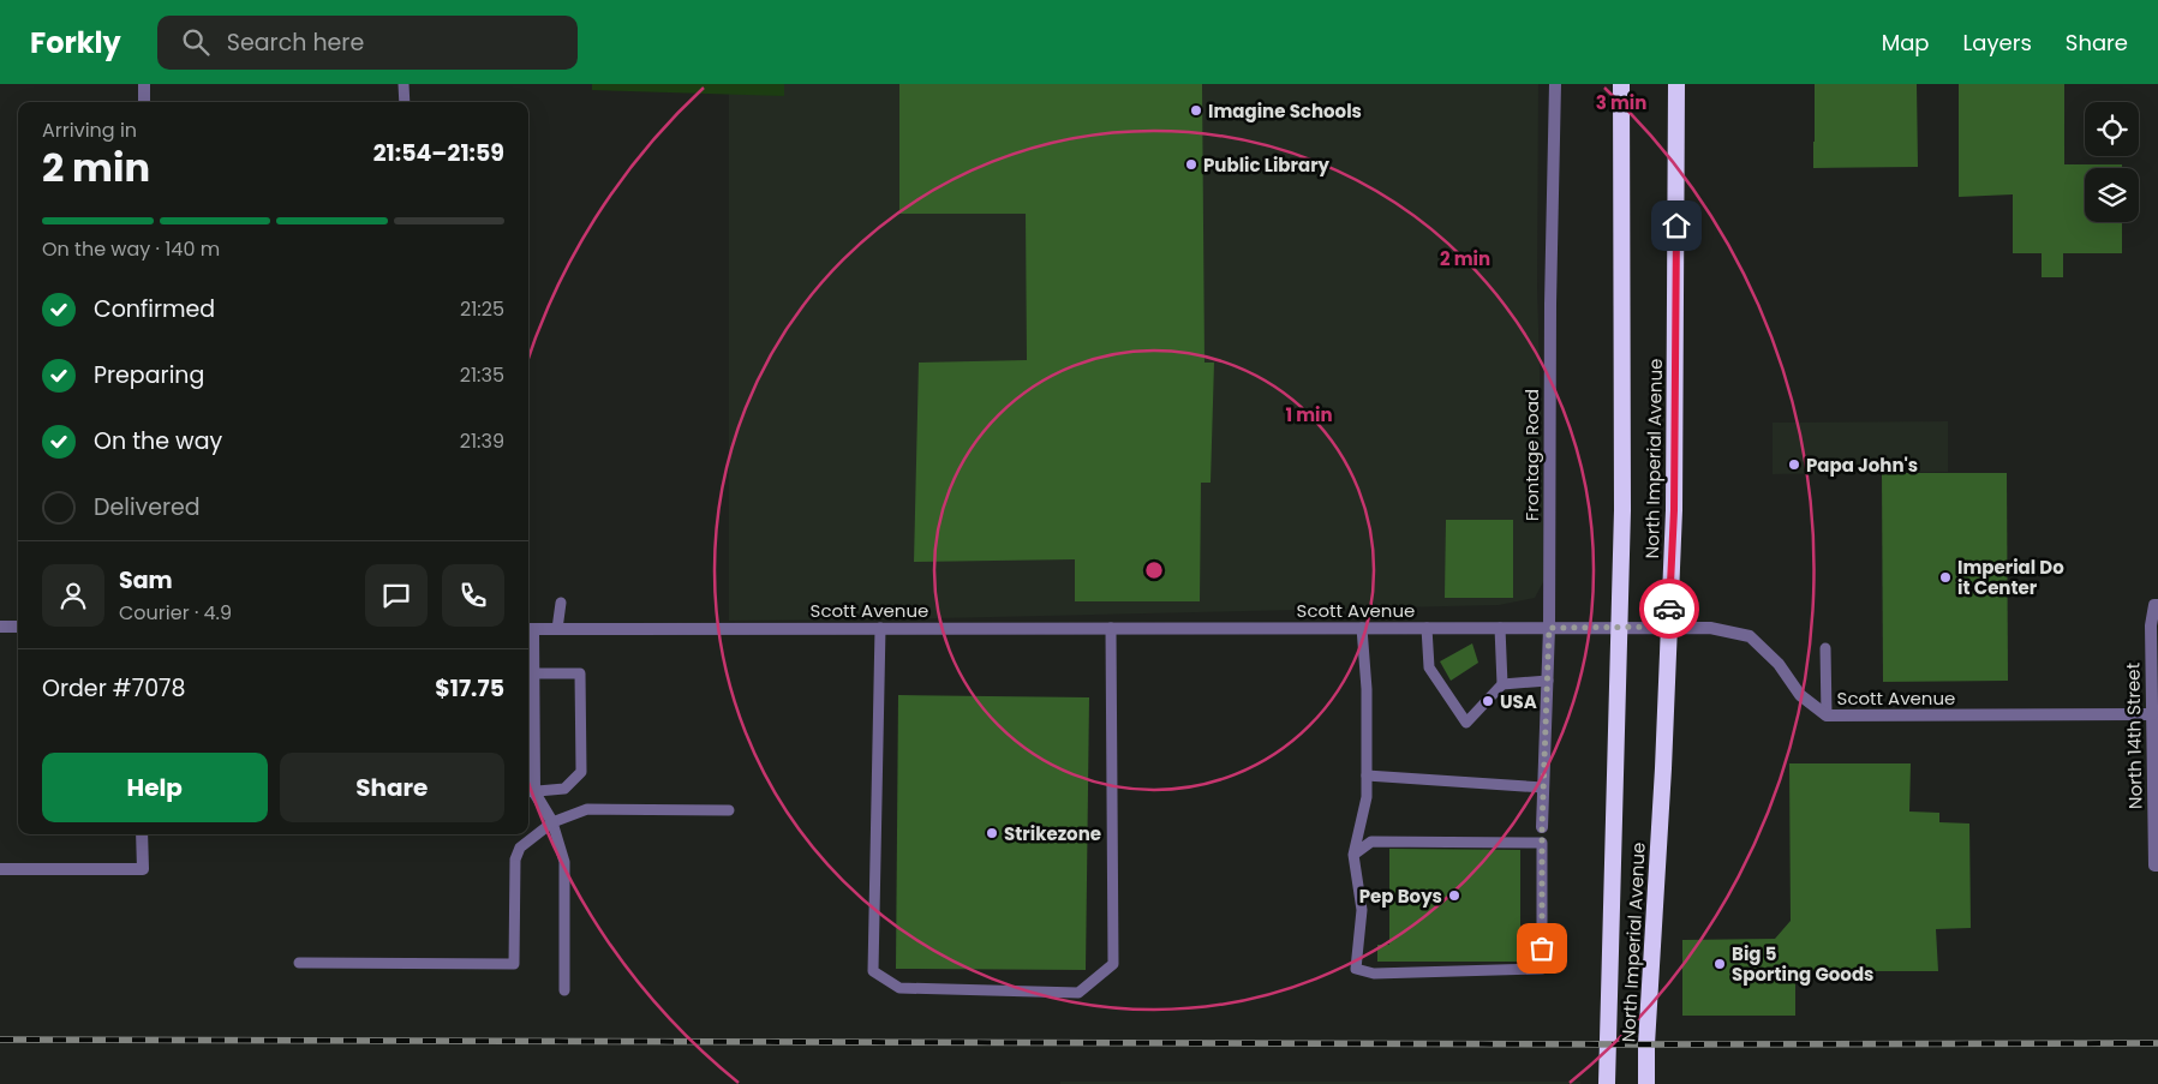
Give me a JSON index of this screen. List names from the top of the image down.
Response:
{
  "streets": {
    "highway": ["North Imperial Avenue"],
    "street": ["Frontage Road", "Scott Avenue", "North 14th Street"]
  },
  "crossings": [
    ["Frontage Road", "Scott Avenue"],
    ["North Imperial Avenue", "Scott Avenue"],
    ["Scott Avenue", "North 14th Street"]
  ],
  "places": [
    "Imagine Schools",
    "Public Library",
    "Papa John's",
    "Imperial Do it Center",
    "USA",
    "Strikezone",
    "Pep Boys",
    "Big 5 Sporting Goods"
  ],
  "page": {
    "header": "Forkly",
    "search": "Search here",
    "nav": ["Map", "Layers", "Share"],
    "heading": ["2 min", "Arriving in", "21:54–21:59"],
    "panel": [
      "Sam",
      "Courier · 4.9",
      "Order #7078",
      "$17.75"
    ],
    "bar": "On the way · 140 m",
    "list": [
      ["Confirmed", "21:25"],
      ["Preparing", "21:35"],
      ["On the way", "21:39"],
      "Delivered"
    ],
    "buttons": ["Help", "Share"]
  },
  "rings": ["3 min", "2 min", "1 min"]
}
